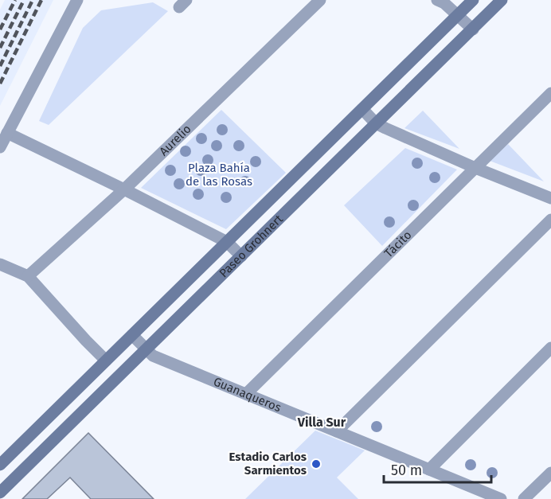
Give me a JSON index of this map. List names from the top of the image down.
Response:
{
  "streets": {
    "street": [
      "Aurelio",
      "Tácito",
      "Paseo Grohnert",
      "Guanaqueros"
    ]
  },
  "crossings": [
    ["Tácito", "Guanaqueros"],
    ["Paseo Grohnert", "Guanaqueros"]
  ],
  "districts": ["Villa Sur"],
  "parks": ["Plaza Bahía de las Rosas"],
  "places": ["Estadio Carlos Sarmientos"],
  "scale_bar": "50 m"
}
